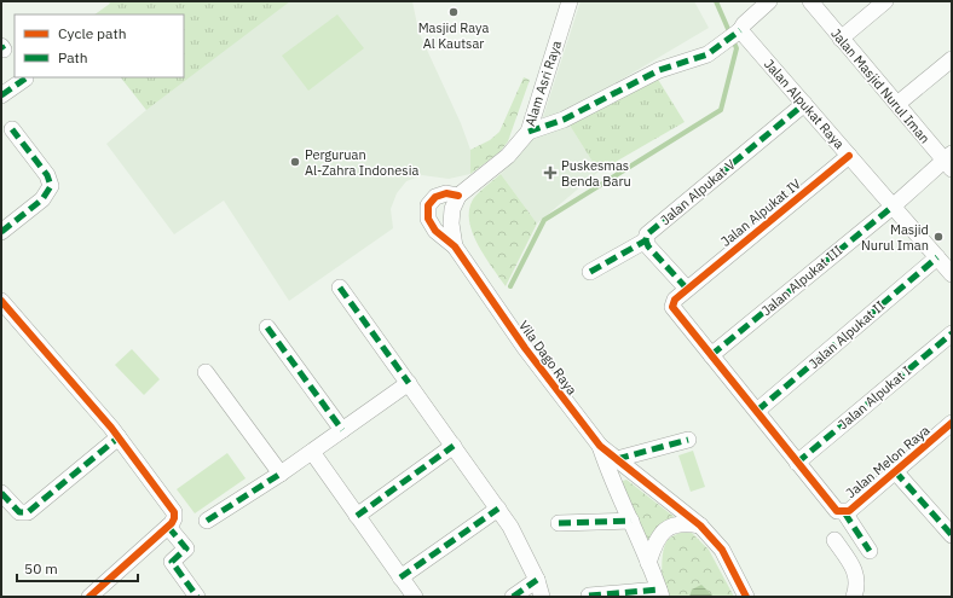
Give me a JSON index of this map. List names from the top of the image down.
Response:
{
  "streets": {
    "street": [
      "Alam Asri Raya",
      "Jalan Masjid Nurul Iman",
      "Jalan Alpukat Raya",
      "Jalan Alpukat V",
      "Jalan Alpukat IV",
      "Jalan Alpukat III",
      "Jalan Alpukat II",
      "Vila Dago Raya",
      "Jalan Alpukat I",
      "Jalan Melon Raya"
    ]
  },
  "crossings": [
    ["Alam Asri Raya", "Vila Dago Raya"],
    ["Jalan Masjid Nurul Iman", "Jalan Alpukat III"],
    ["Jalan Alpukat Raya", "Jalan Alpukat V"],
    ["Jalan Alpukat Raya", "Jalan Alpukat IV"],
    ["Jalan Alpukat Raya", "Jalan Alpukat III"],
    ["Jalan Alpukat Raya", "Jalan Alpukat II"],
    ["Jalan Alpukat IV", "Jalan Alpukat III"]
  ],
  "places": {
    "other": ["Masjid Raya Al Kautsar", "Perguruan Al-Zahra Indonesia", "Masjid Nurul Iman"],
    "health": ["Puskesmas Benda Baru"]
  },
  "legend": ["Cycle path", "Path"],
  "scale_bar": "50 m"
}
